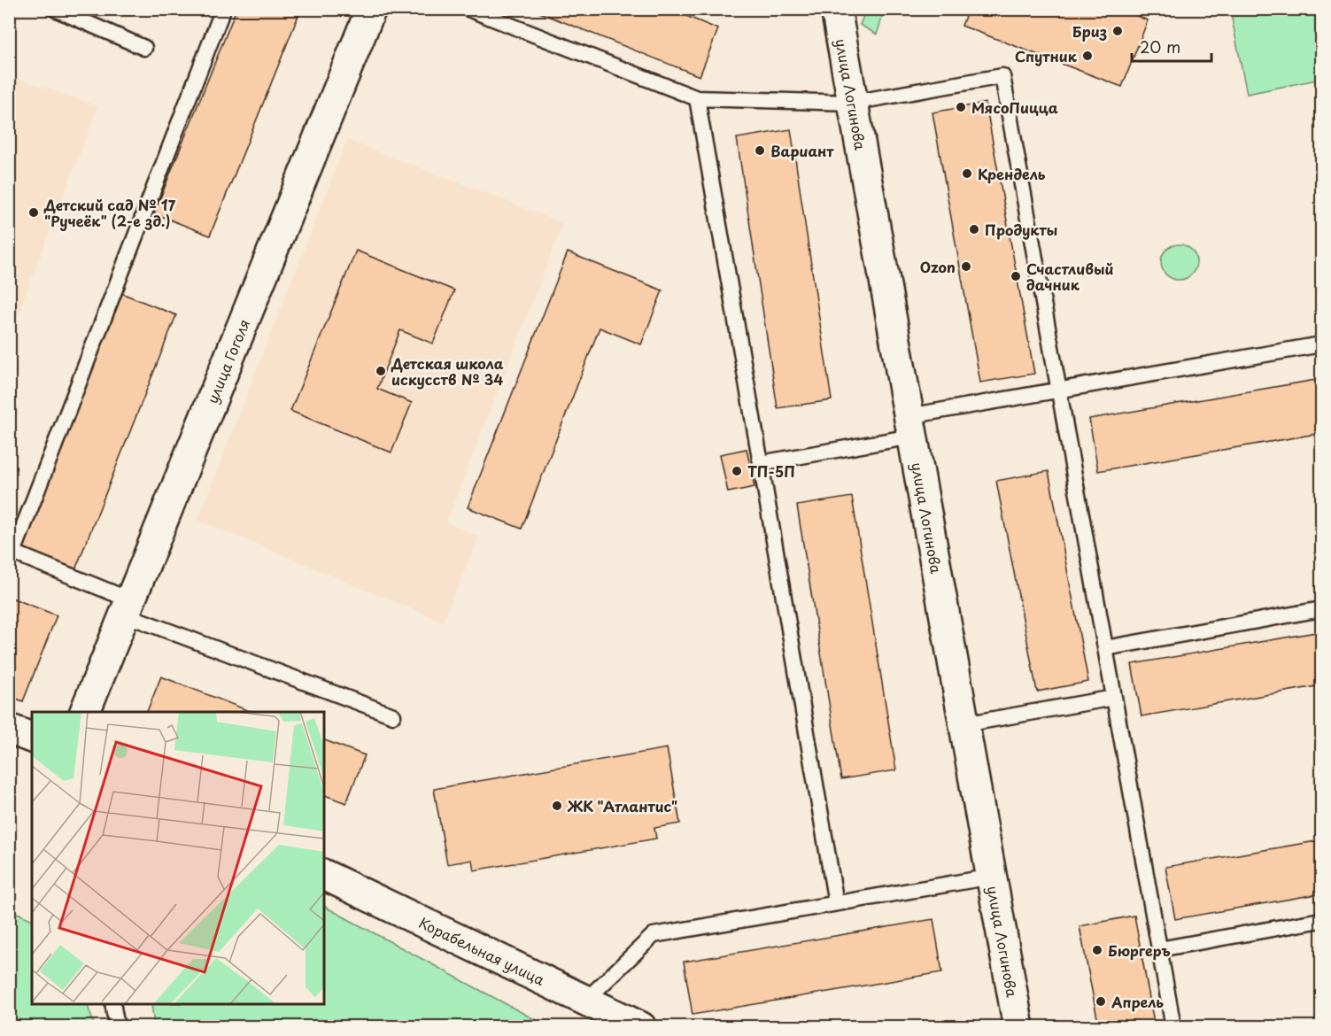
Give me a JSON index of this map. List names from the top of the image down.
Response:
{
  "streets": {
    "street": ["улица Логинова", "улица Гоголя", "Корабельная улица"]
  },
  "places": [
    "Бриз",
    "Спутник",
    "МясоПицца",
    "Вариант",
    "Крендель",
    "Детский сад № 17 \"Ручеёк\" (2-е зд.)",
    "Продукты",
    "Ozon",
    "Счастливый дачник",
    "Детская школа искусств № 34",
    "ТП-5П",
    "ЖК \"Атлантис\"",
    "Бюргеръ",
    "Апрель"
  ],
  "scale_bar": "20 m"
}
